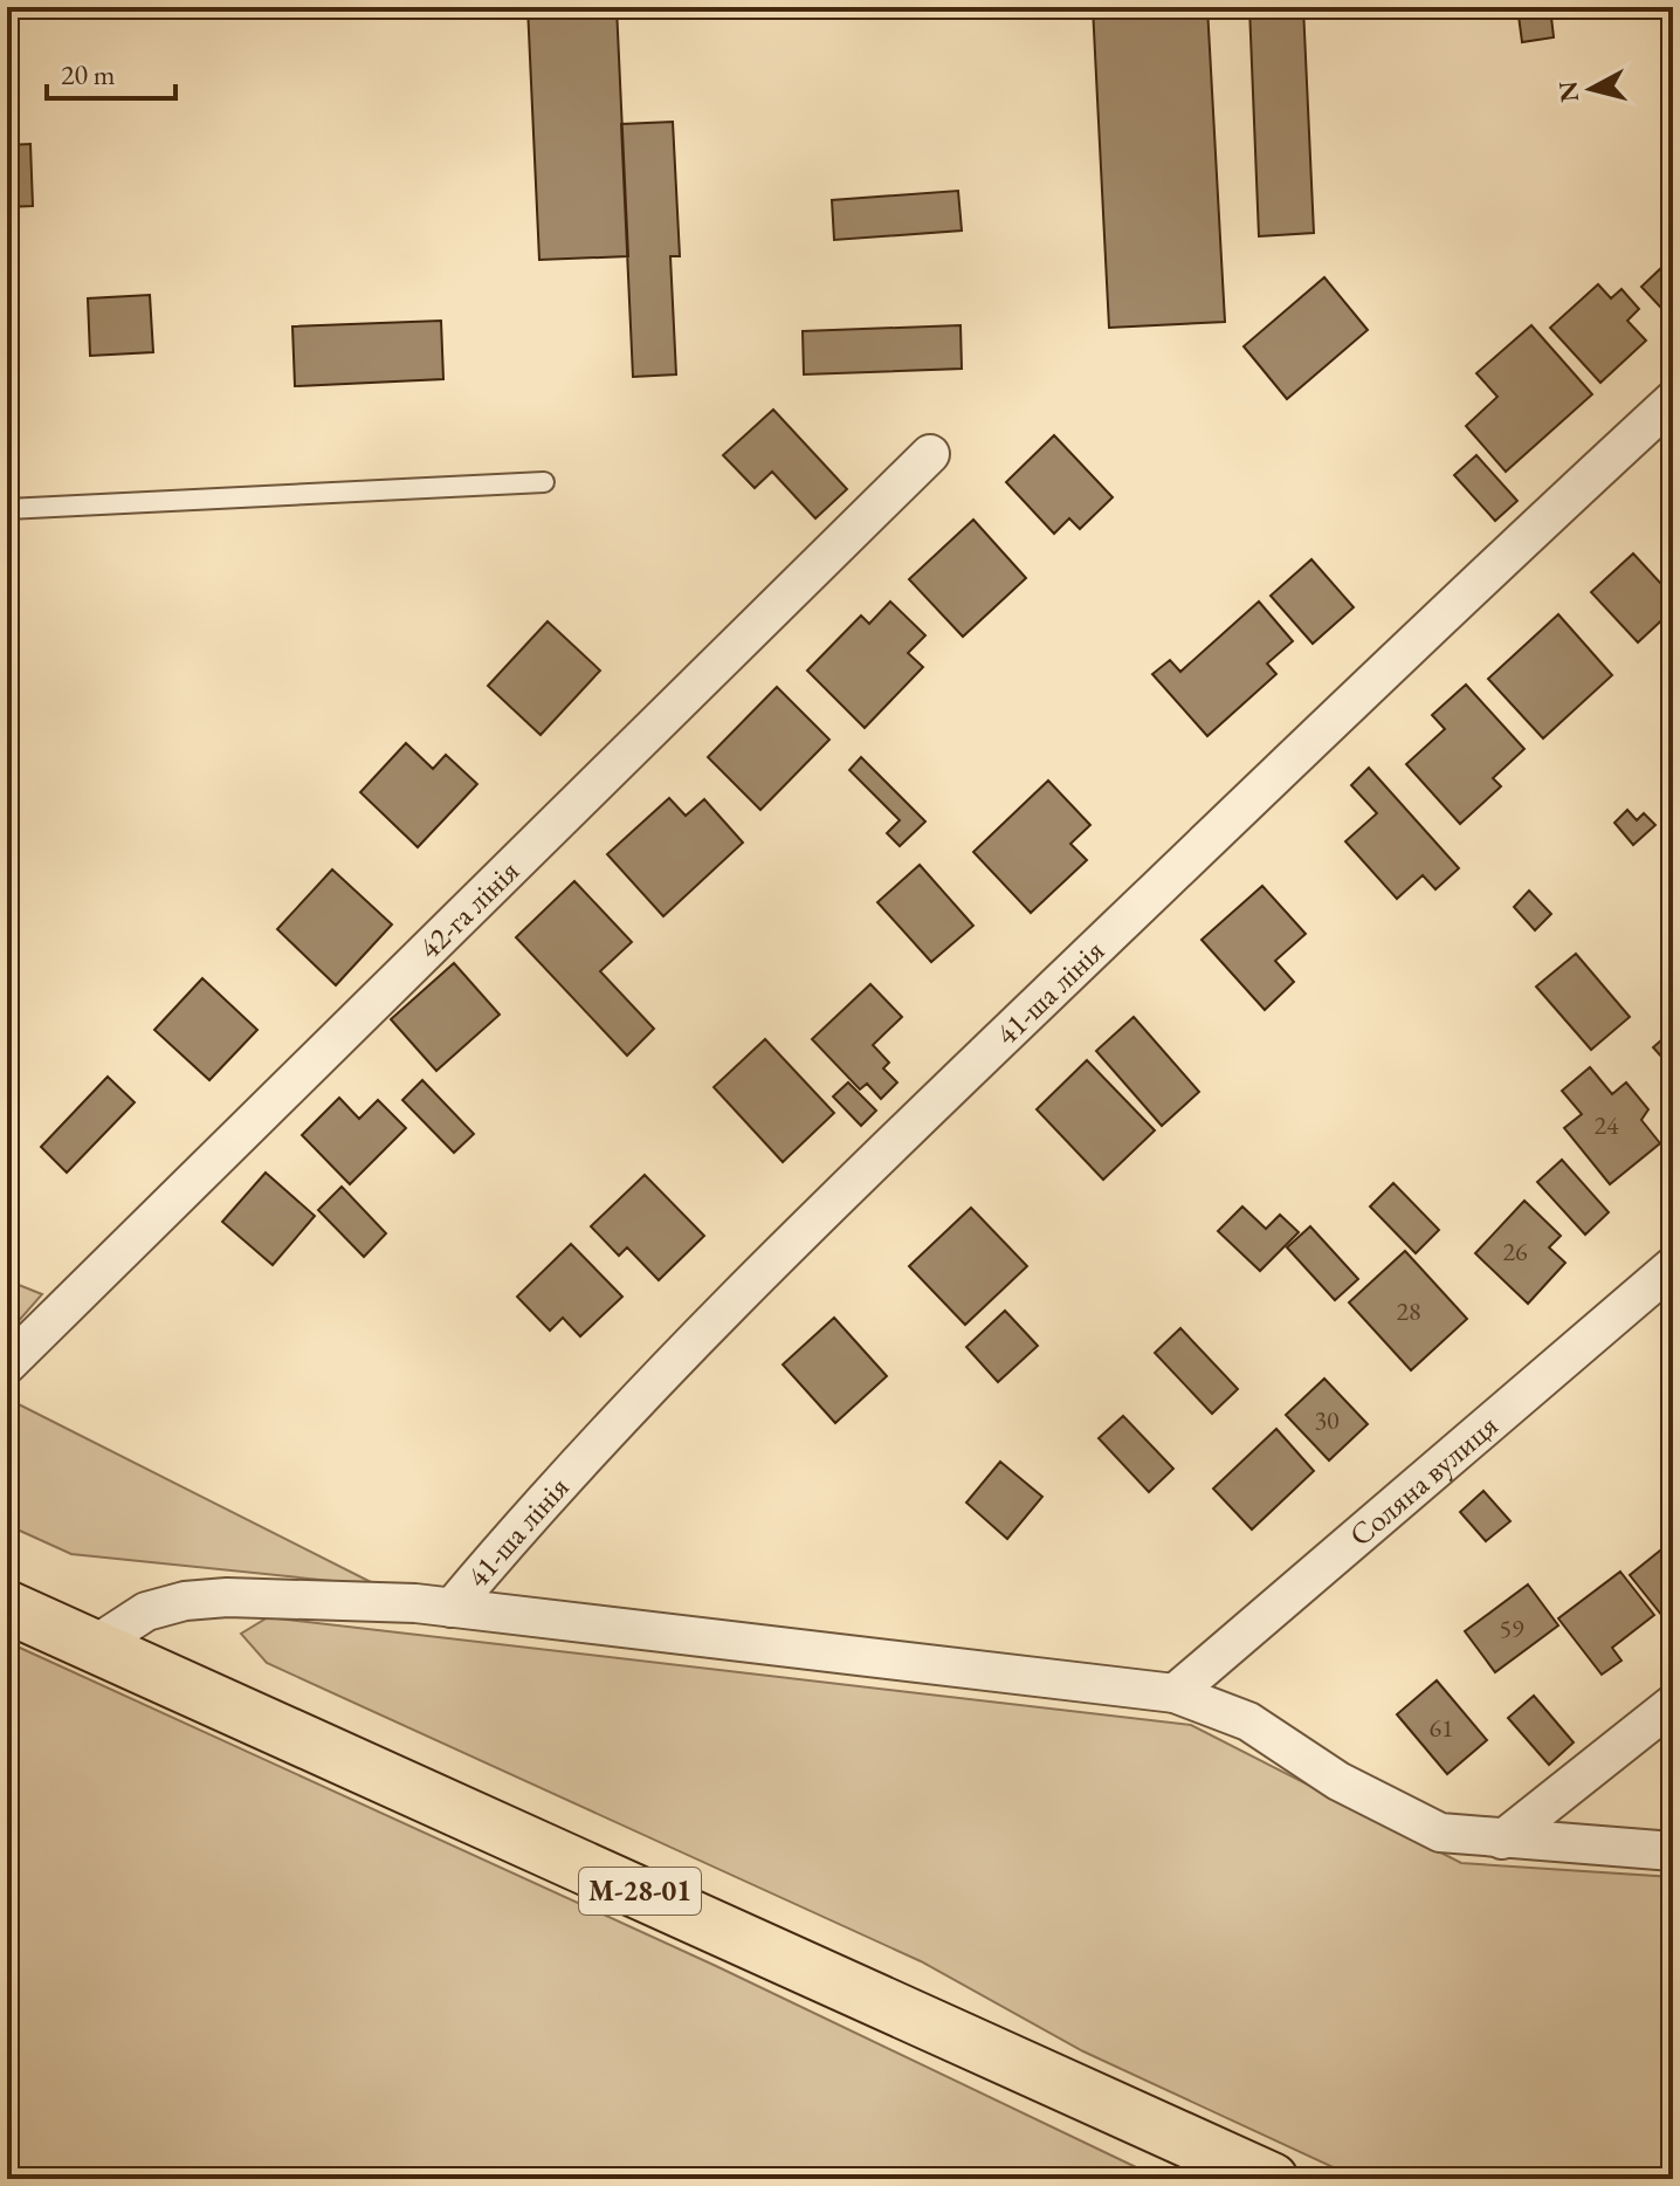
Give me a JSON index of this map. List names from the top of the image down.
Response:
{
  "streets": {
    "highway": ["М-28-01"],
    "street": ["42-га лінія", "41-ша лінія", "Соляна вулиця"]
  },
  "house_numbers": [
    "24",
    "26",
    "28",
    "30",
    "59",
    "61"
  ],
  "scale_bar": "20 m",
  "north": "left"
}
